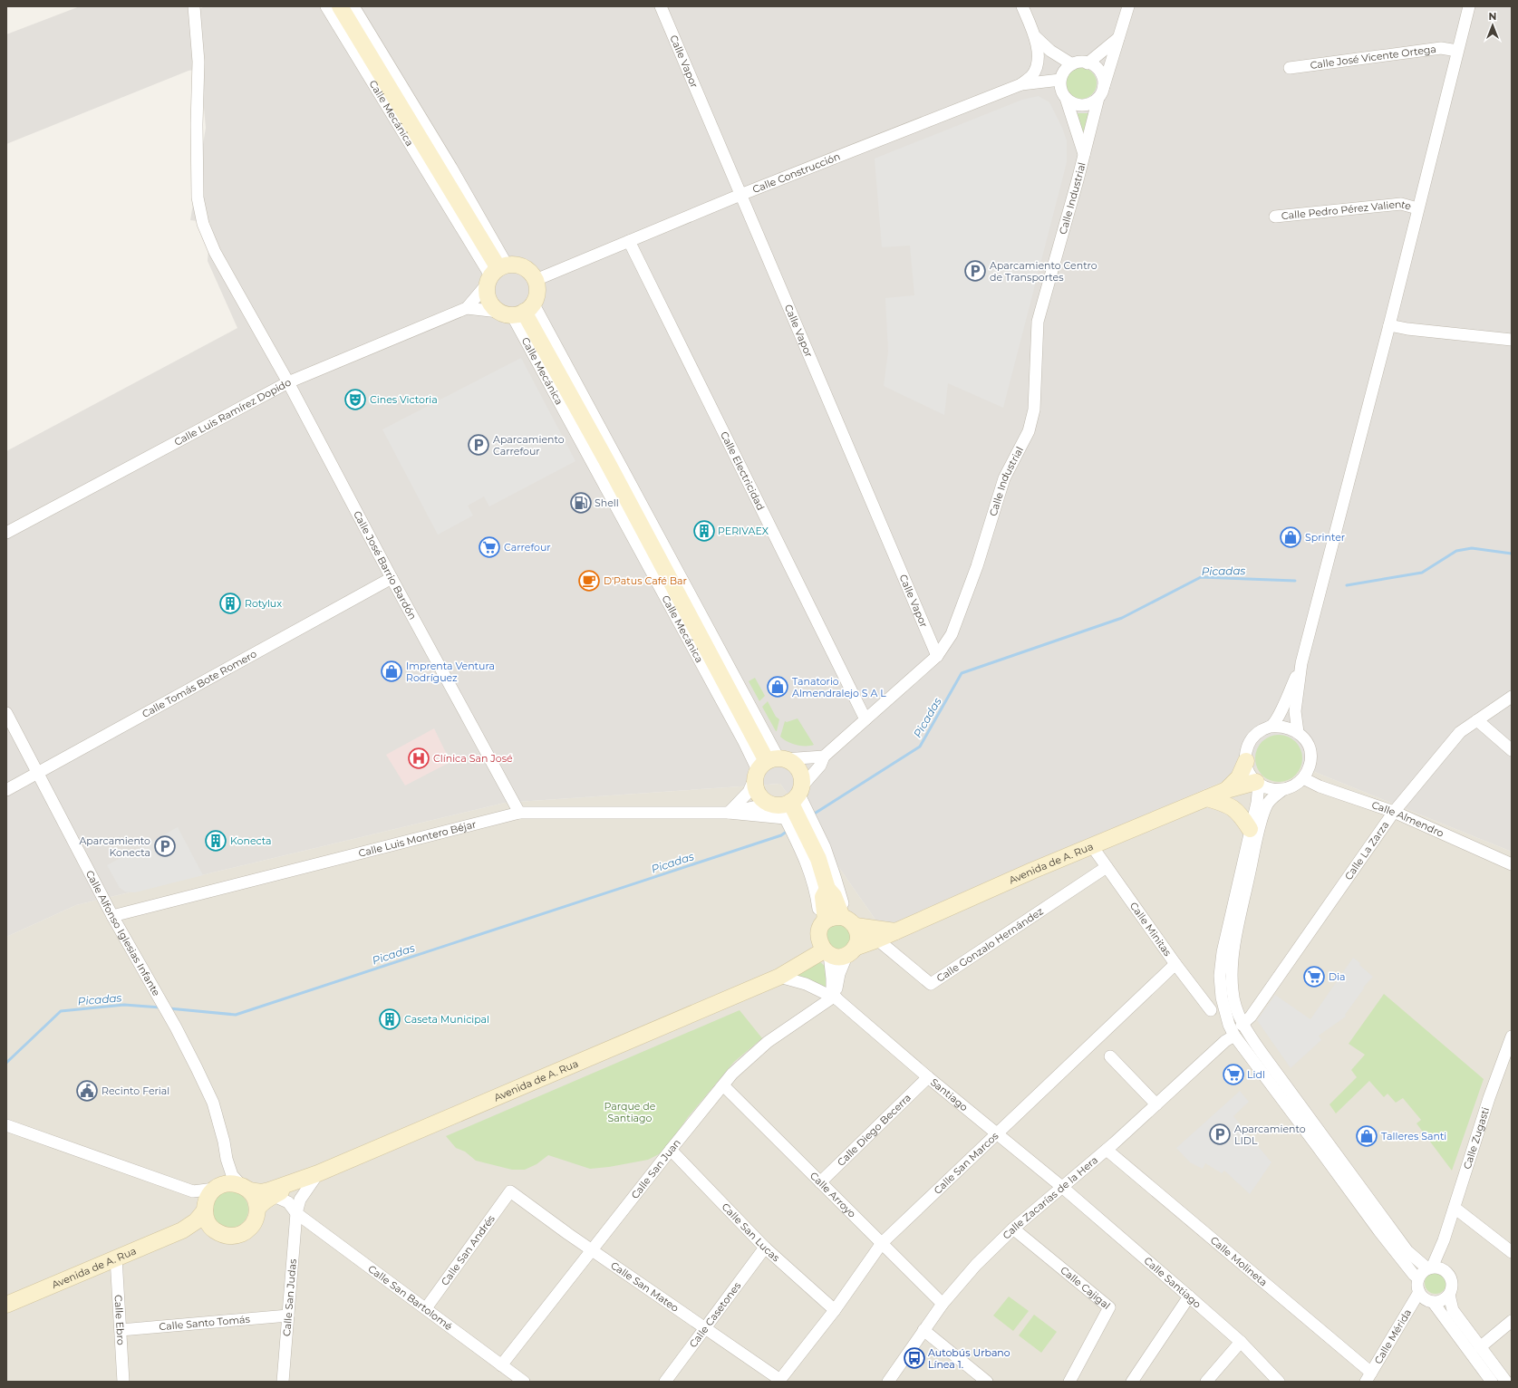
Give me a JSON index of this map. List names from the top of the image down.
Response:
{
  "streets": {
    "street": [
      "Calle José Vicente Ortega",
      "Calle Vapor",
      "Calle Mecánica",
      "Calle Construcción",
      "Calle Industrial",
      "Calle Pedro Pérez Valiente",
      "Calle Luis Ramírez Dopido",
      "Calle Electricidad",
      "Calle José Barrio Bardón",
      "Calle Tomás Bote Romero",
      "Calle Almendro",
      "Calle Luis Montero Béjar",
      "Calle La Zarza",
      "Avenida de A. Rua",
      "Calle Minitas",
      "Calle Alfonso Iglesias Infante",
      "Calle Gonzalo Hernández",
      "Santiago",
      "Calle Diego Becerra",
      "Calle Zugasti",
      "Calle San Marcos",
      "Calle San Juan",
      "Calle Arroyo",
      "Calle Zacarías de la Hera",
      "Calle San Lucas",
      "Calle San Andrés",
      "Calle Molineta",
      "Calle Santiago",
      "Calle San Mateo",
      "Calle Cajigal",
      "Calle San Judas",
      "Calle San Bartolomé",
      "Calle Casetones",
      "Calle Ebro",
      "Calle Santo Tomás",
      "Calle Mérida"
    ]
  },
  "crossings": [
    ["Calle Vapor", "Calle Construcción"],
    ["Calle Vapor", "Calle Industrial"],
    ["Calle Mecánica", "Calle Construcción"],
    ["Calle Mecánica", "Calle Luis Ramírez Dopido"],
    ["Calle Construcción", "Calle Industrial"],
    ["Calle Construcción", "Calle Luis Ramírez Dopido"],
    ["Calle Construcción", "Calle Electricidad"],
    ["Calle Industrial", "Calle Electricidad"],
    ["Calle Industrial", "Calle Luis Montero Béjar"],
    ["Calle Luis Ramírez Dopido", "Calle José Barrio Bardón"],
    ["Calle José Barrio Bardón", "Calle Tomás Bote Romero"],
    ["Calle José Barrio Bardón", "Calle Luis Montero Béjar"],
    ["Calle Tomás Bote Romero", "Calle Alfonso Iglesias Infante"],
    ["Calle Almendro", "Calle La Zarza"],
    ["Calle Almendro", "Avenida de A. Rua"],
    ["Calle Luis Montero Béjar", "Calle Alfonso Iglesias Infante"],
    ["Avenida de A. Rua", "Calle Minitas"],
    ["Avenida de A. Rua", "Calle Alfonso Iglesias Infante"],
    ["Avenida de A. Rua", "Calle Gonzalo Hernández"],
    ["Avenida de A. Rua", "Calle San Judas"],
    ["Avenida de A. Rua", "Calle Ebro"],
    ["Calle Minitas", "Calle Gonzalo Hernández"],
    ["Calle Minitas", "Calle San Marcos"],
    ["Santiago", "Calle Diego Becerra"],
    ["Santiago", "Calle San Marcos"],
    ["Santiago", "Calle San Juan"],
    ["Santiago", "Calle Zacarías de la Hera"],
    ["Santiago", "Calle Santiago"],
    ["Calle Diego Becerra", "Calle Arroyo"],
    ["Calle Zugasti", "Calle Mérida"],
    ["Calle San Marcos", "Calle Arroyo"],
    ["Calle San Marcos", "Calle San Lucas"],
    ["Calle San Marcos", "Calle San Mateo"],
    ["Calle San Juan", "Calle Arroyo"],
    ["Calle San Juan", "Calle San Lucas"],
    ["Calle San Juan", "Calle San Mateo"],
    ["Calle San Juan", "Calle San Bartolomé"],
    ["Calle Arroyo", "Calle Zacarías de la Hera"],
    ["Calle Zacarías de la Hera", "Calle Molineta"],
    ["Calle Zacarías de la Hera", "Calle Santiago"],
    ["Calle Zacarías de la Hera", "Calle Cajigal"],
    ["Calle San Lucas", "Calle Casetones"],
    ["Calle San Andrés", "Calle San Mateo"],
    ["Calle San Andrés", "Calle San Bartolomé"],
    ["Calle Molineta", "Calle Mérida"],
    ["Calle San Mateo", "Calle Casetones"],
    ["Calle San Judas", "Calle San Bartolomé"],
    ["Calle San Judas", "Calle Santo Tomás"],
    ["Calle Ebro", "Calle Santo Tomás"]
  ],
  "water": ["Picadas"],
  "parks": ["Parque de Santiago"],
  "places": {
    "parking": [
      "Aparcamiento Centro de Transportes",
      "Aparcamiento Carrefour",
      "Aparcamiento Konecta",
      "Aparcamiento LIDL"
    ],
    "theatre": ["Cines Victoria"],
    "fuel station": ["Shell"],
    "building": [
      "PERIVAEX",
      "Rotylux",
      "Konecta",
      "Caseta Municipal"
    ],
    "shop": [
      "Sprinter",
      "Imprenta Ventura Rodríguez",
      "Tanatorio Almendralejo S A L",
      "Talleres Santi"
    ],
    "supermarket": ["Carrefour", "Dia", "Lidl"],
    "cafe": ["D'Patus Café Bar"],
    "hospital": ["Clínica San José"],
    "public building": ["Recinto Ferial"],
    "bus stop": ["Autobús Urbano Línea 1."]
  },
  "north": "top"
}
